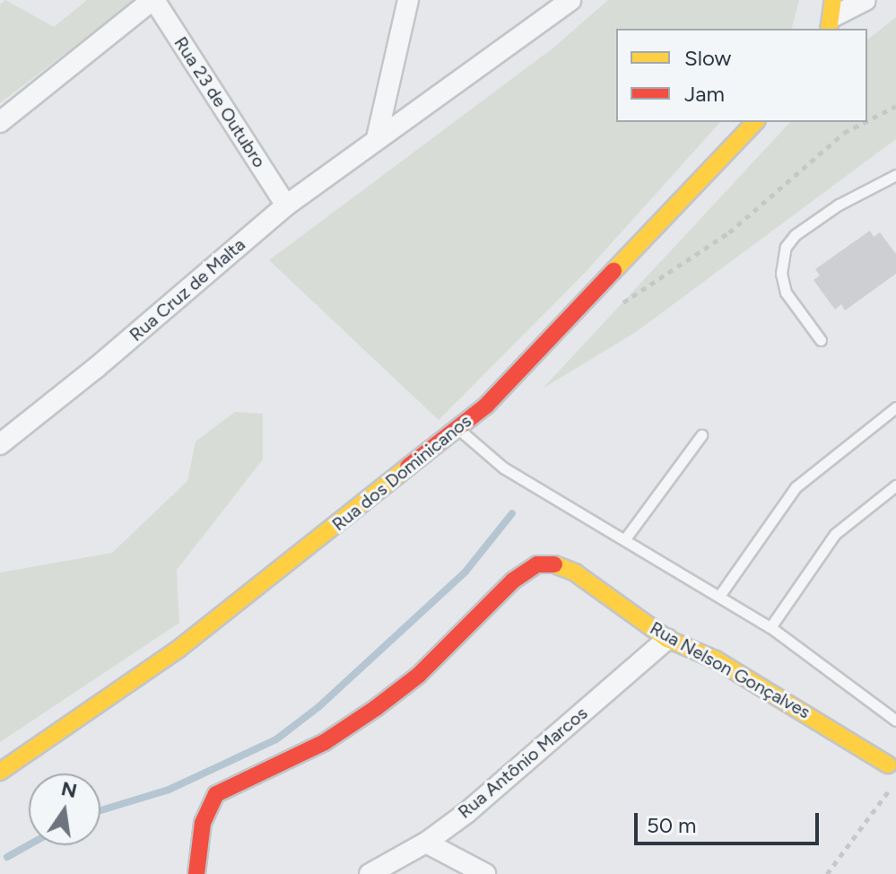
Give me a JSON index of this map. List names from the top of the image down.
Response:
{
  "streets": {
    "street": [
      "Rua 23 de Outubro",
      "Rua Cruz de Malta",
      "Rua dos Dominicanos",
      "Rua Nelson Gonçalves",
      "Rua Antônio Marcos"
    ]
  },
  "crossings": [
    ["Rua 23 de Outubro", "Rua Cruz de Malta"],
    ["Rua Nelson Gonçalves", "Rua Antônio Marcos"]
  ],
  "legend": ["Slow", "Jam"],
  "scale_bar": "50 m",
  "north": "top"
}
